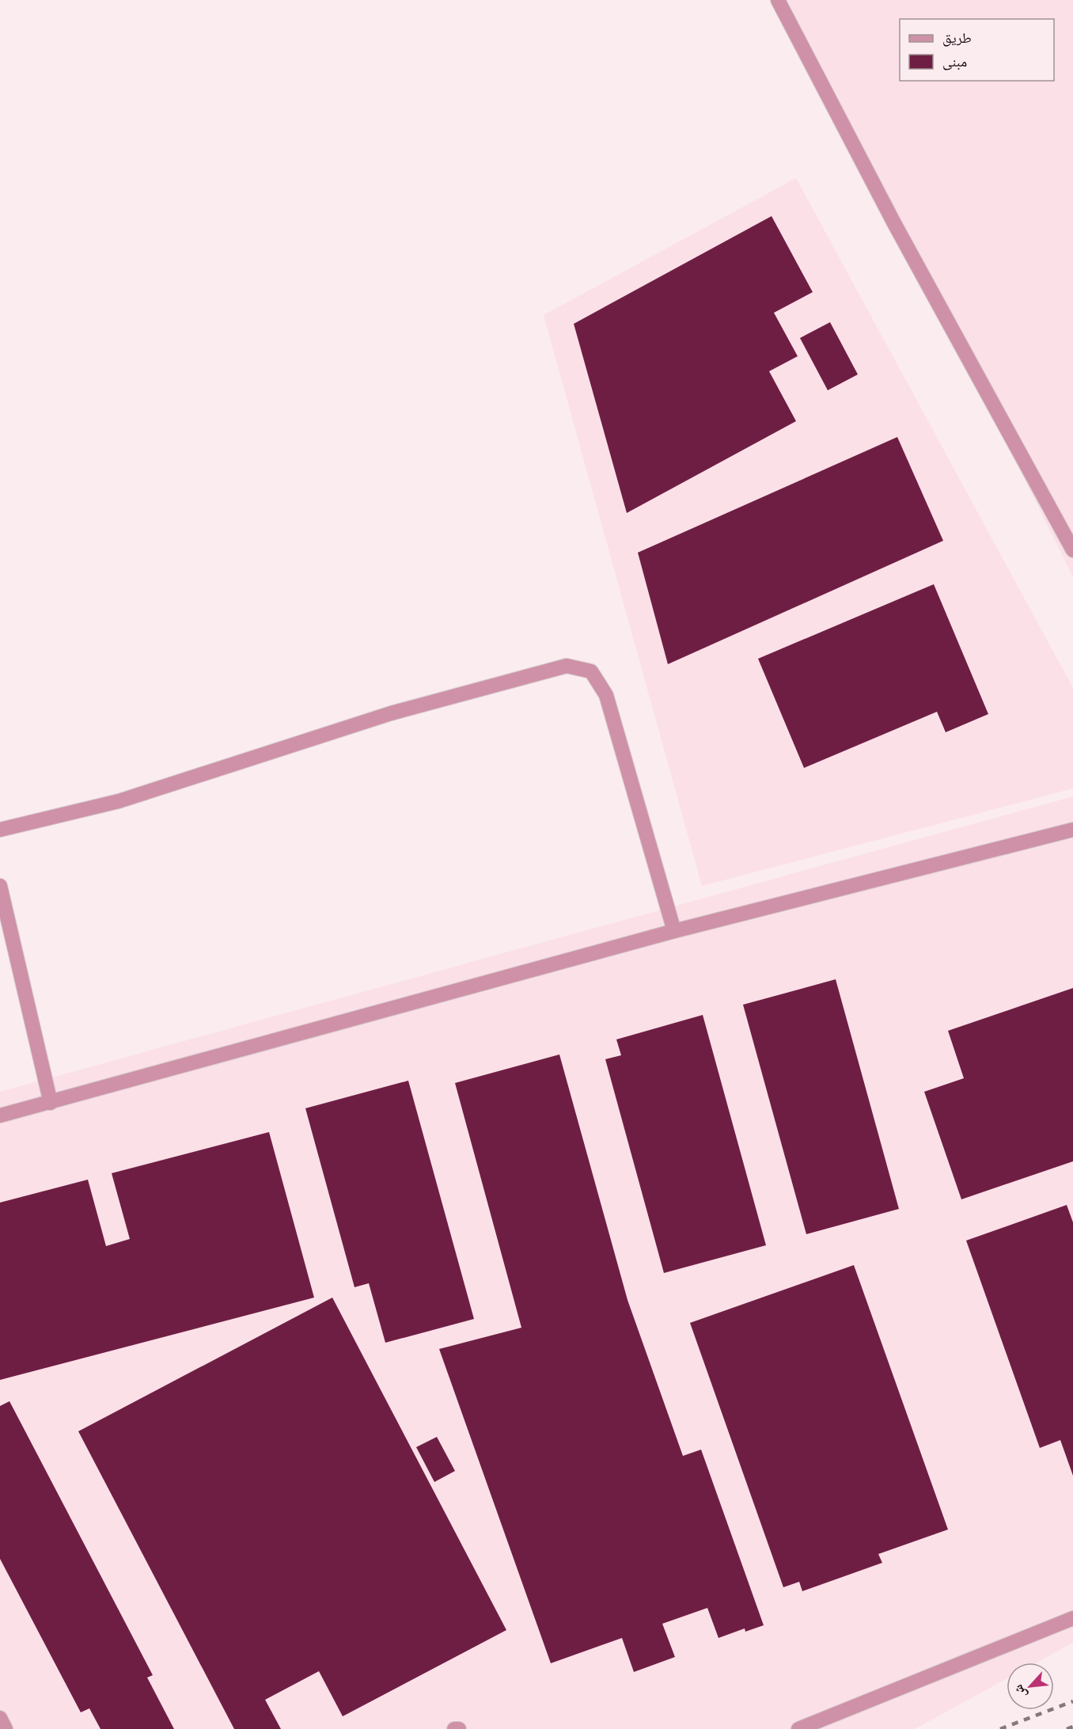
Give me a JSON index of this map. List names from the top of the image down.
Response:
{
  "legend": ["طريق", "مبنى"],
  "north": "bottom left"
}
